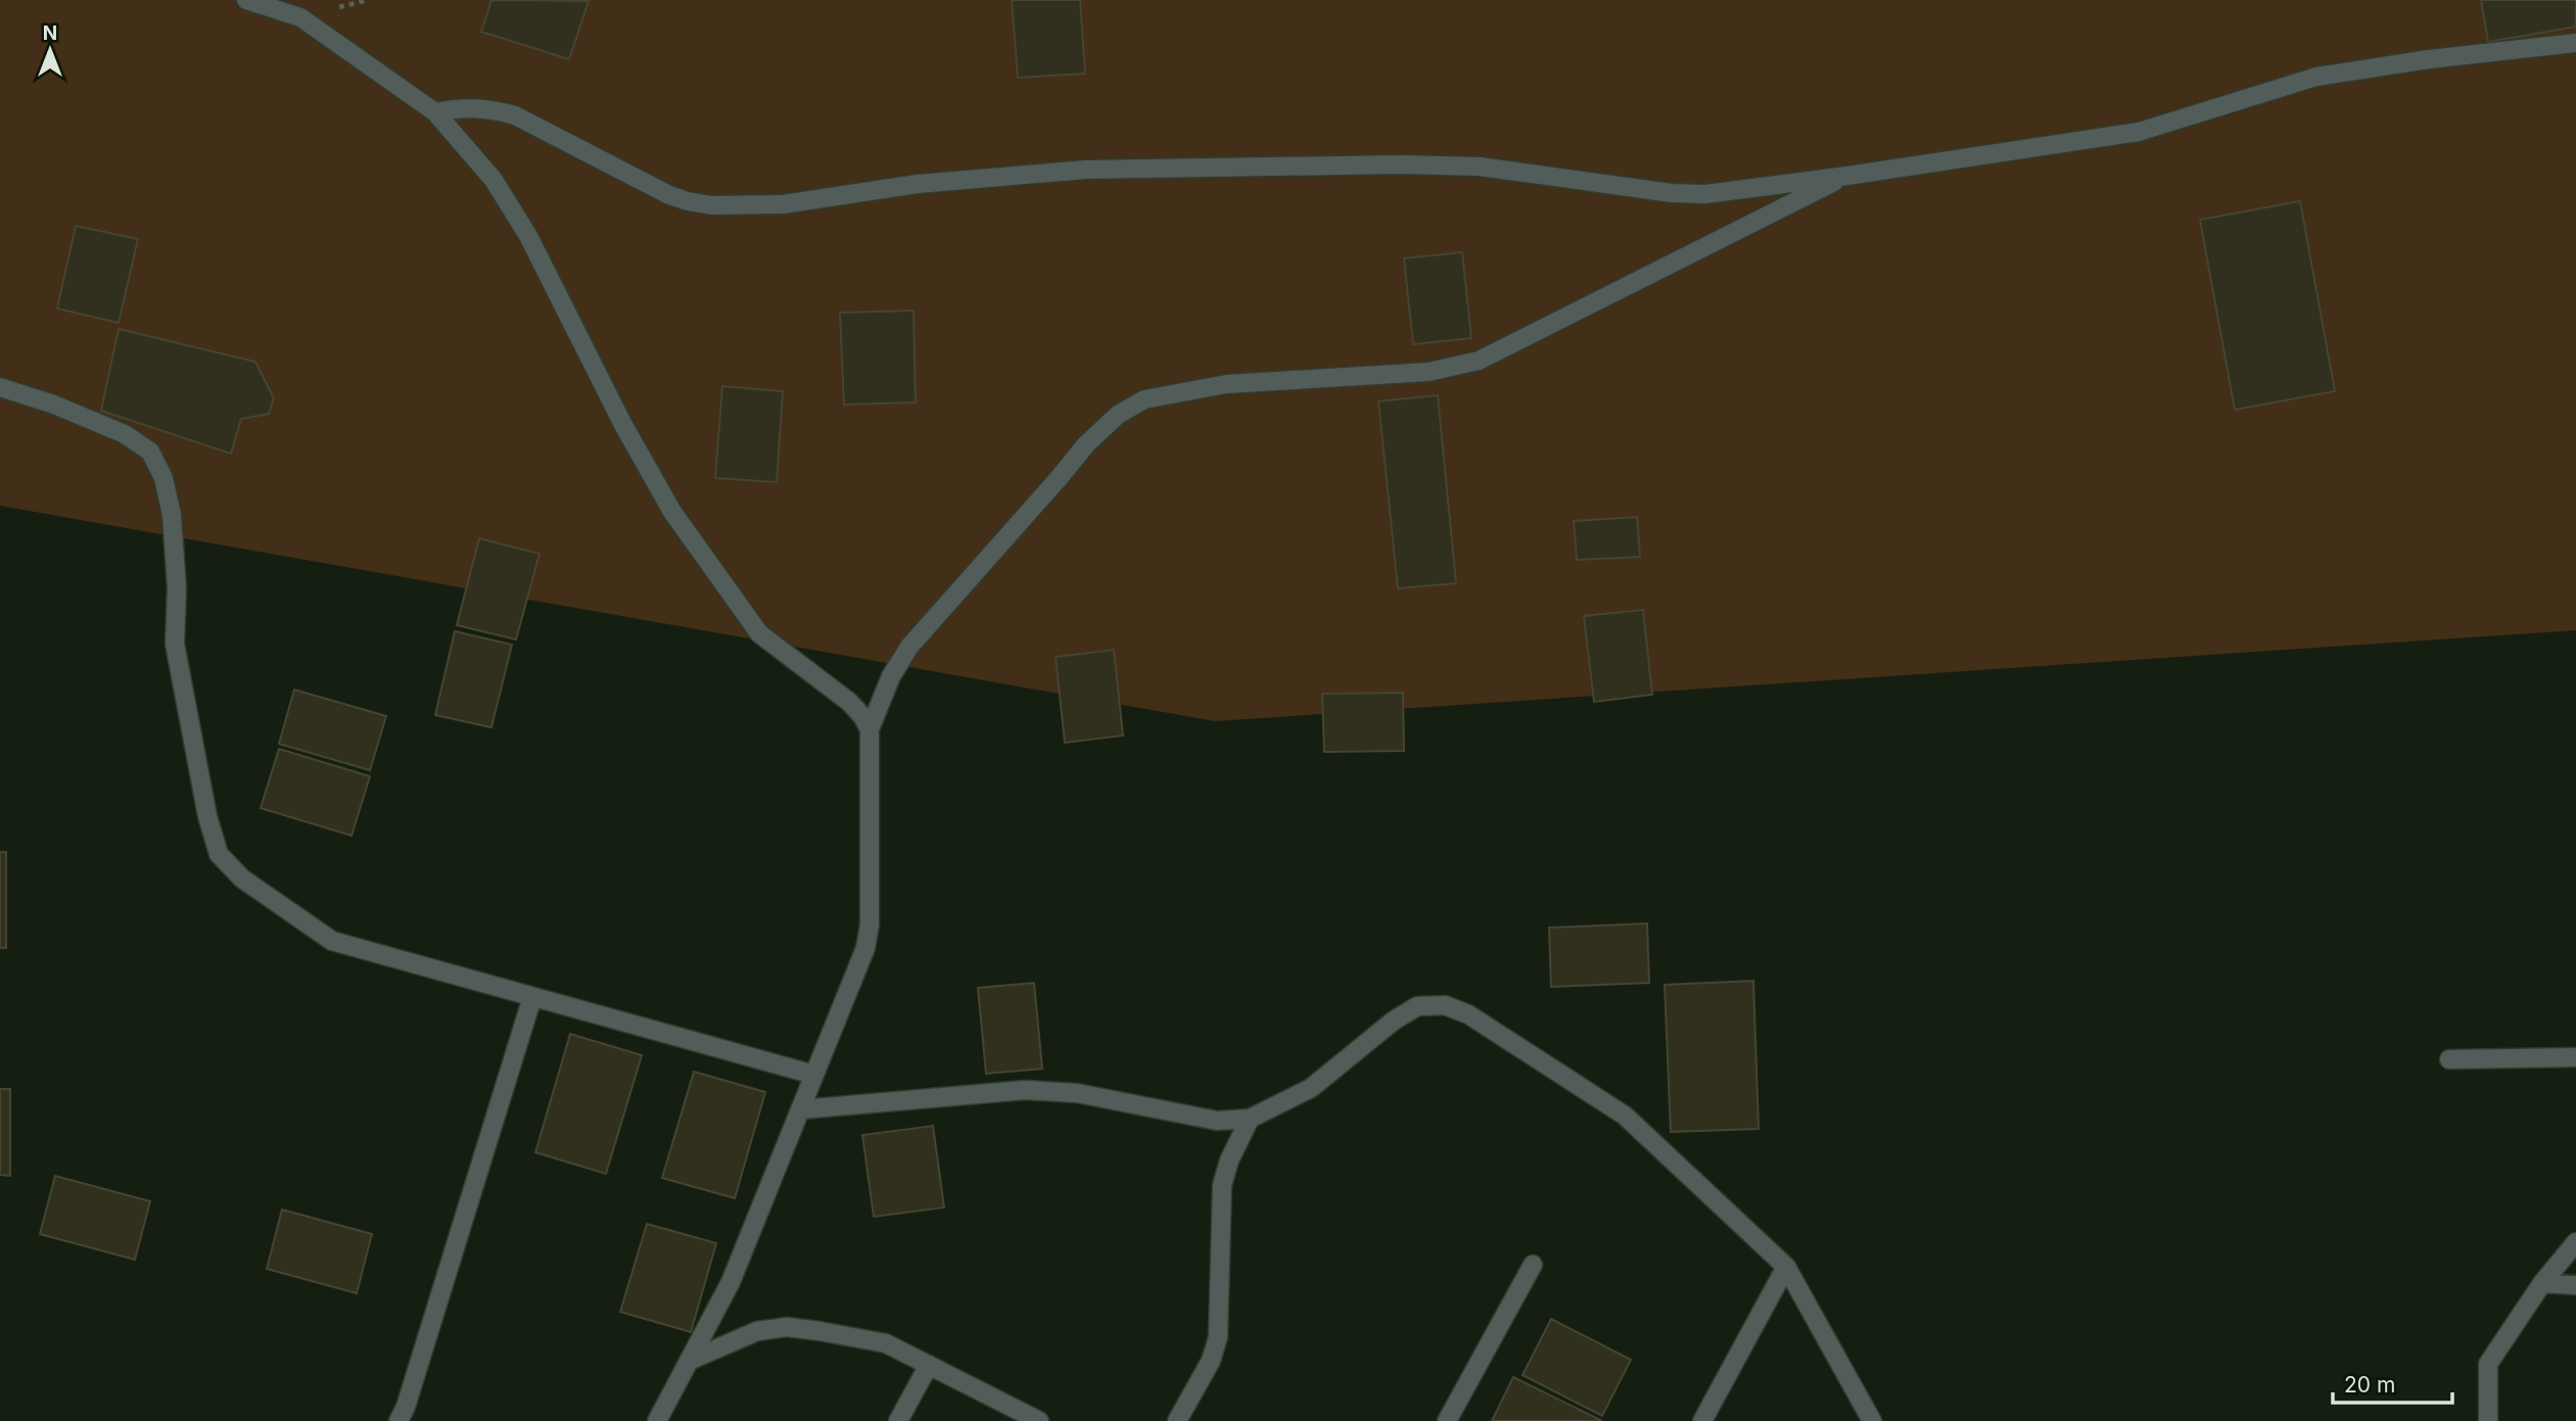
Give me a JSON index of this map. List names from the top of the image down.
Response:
{
  "scale_bar": "20 m",
  "north": "top"
}
